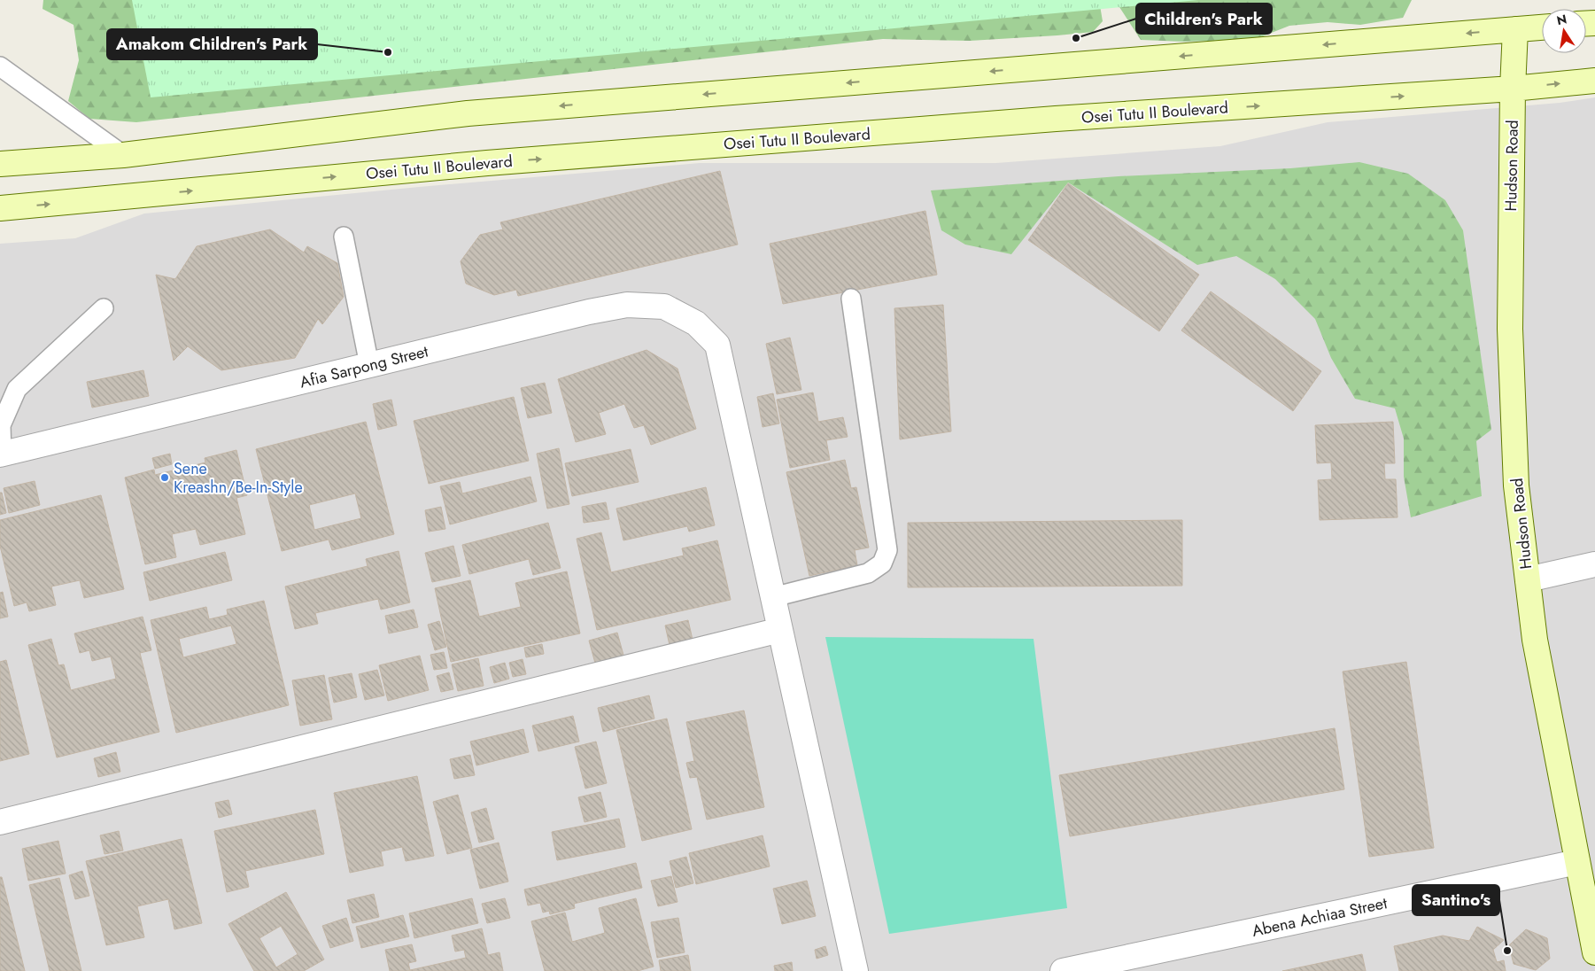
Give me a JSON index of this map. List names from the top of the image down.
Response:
{
  "streets": {
    "main road": ["Osei Tutu II Boulevard", "Hudson Road"],
    "street": ["Afia Sarpong Street", "Abena Achiaa Street"]
  },
  "crossings": [
    ["Osei Tutu II Boulevard", "Hudson Road"],
    ["Hudson Road", "Abena Achiaa Street"]
  ],
  "places": [
    "Children's Park",
    "Amakom Children's Park",
    "Sene Kreashn/Be-In-Style",
    "Santino's"
  ],
  "north": "top"
}
